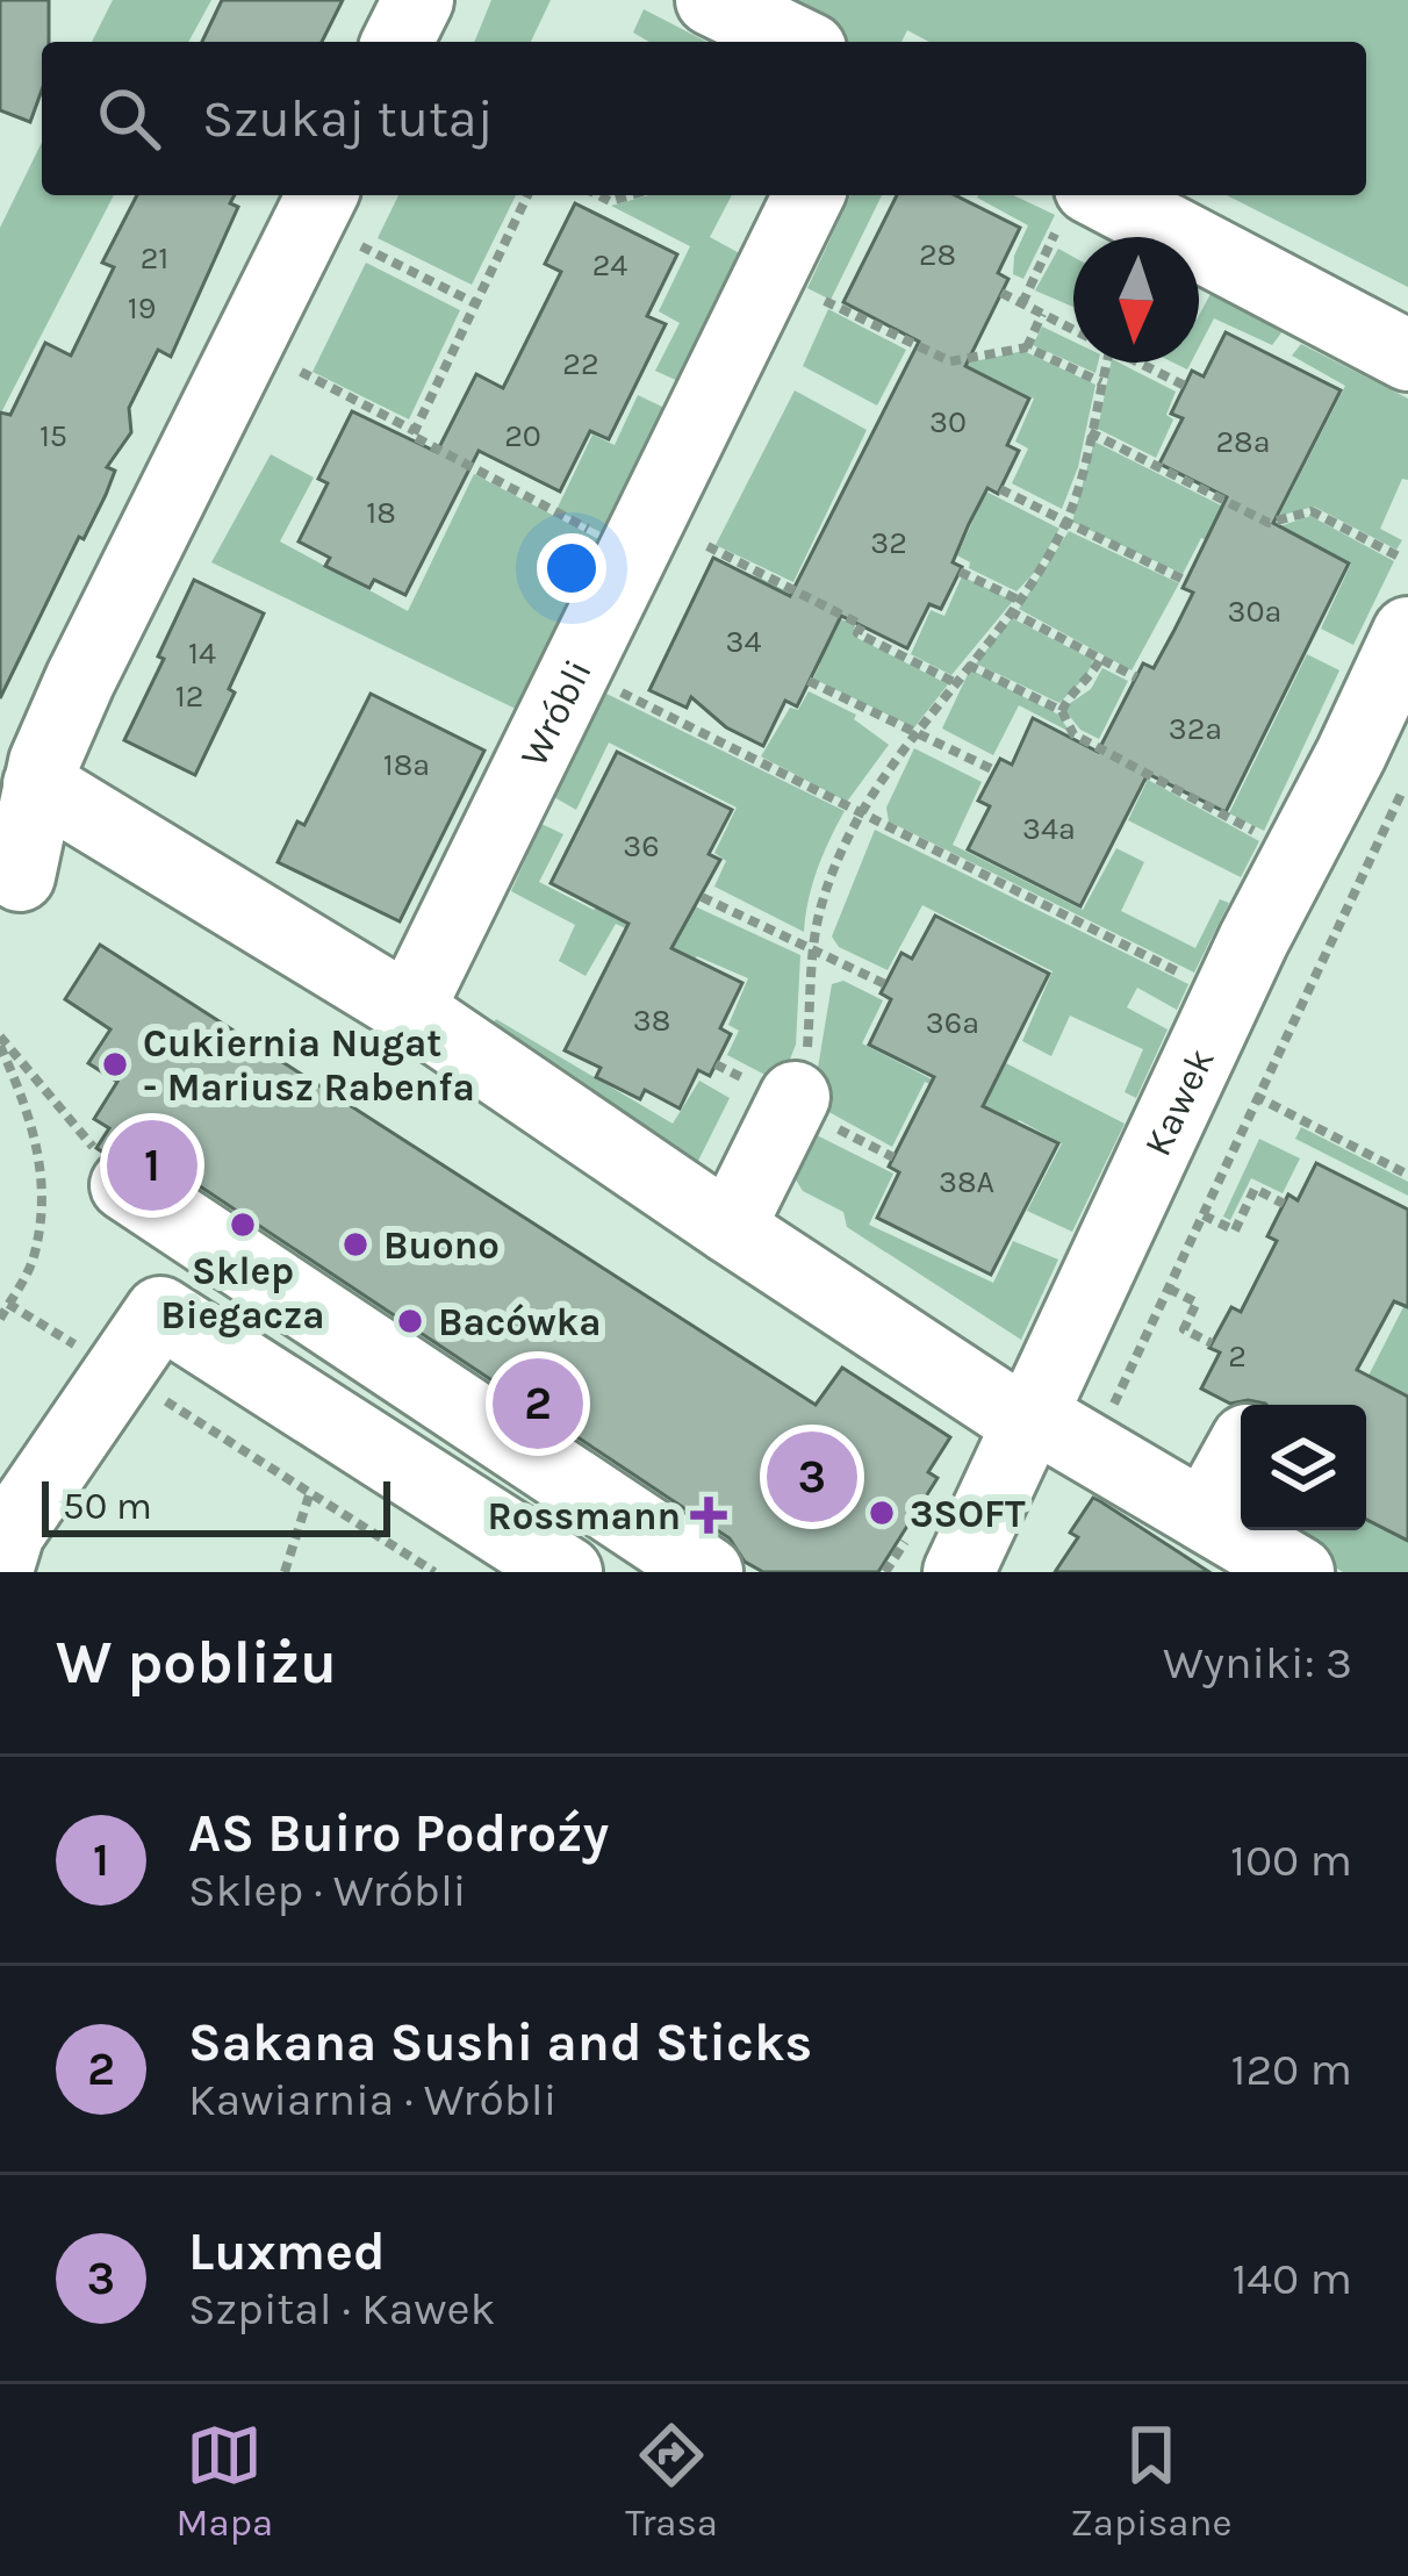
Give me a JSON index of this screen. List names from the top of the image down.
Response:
{
  "streets": {
    "street": ["Wróbli", "Kawek"]
  },
  "places": {
    "other": [
      "Cukiernia Nugat - Mariusz Rabenfa",
      "Sklep Biegacza",
      "Buono",
      "Bacówka",
      "3SOFT"
    ],
    "health": ["Rossmann"]
  },
  "house_numbers": [
    "28",
    "21",
    "24",
    "19",
    "22",
    "30",
    "15",
    "20",
    "28a",
    "18",
    "32",
    "30a",
    "34",
    "14",
    "12",
    "32a",
    "18a",
    "34a",
    "36",
    "38",
    "36a",
    "38A",
    "2"
  ],
  "scale_bar": "50 m",
  "north": "bottom",
  "page": {
    "search": "Szukaj tutaj",
    "pins": ["1", "2", "3"],
    "scale": "50 m",
    "heading": ["W pobliżu", "Wyniki: 3"],
    "list": [
      {
        "mark": "1",
        "name": "AS Buiro Podroźy",
        "note": "Sklep · Wróbli",
        "value": "100 m"
      },
      {
        "mark": "2",
        "name": "Sakana Sushi and Sticks",
        "note": "Kawiarnia · Wróbli",
        "value": "120 m"
      },
      {
        "mark": "3",
        "name": "Luxmed",
        "note": "Szpital · Kawek",
        "value": "140 m"
      }
    ],
    "nav": ["Mapa", "Trasa", "Zapisane"]
  }
}
